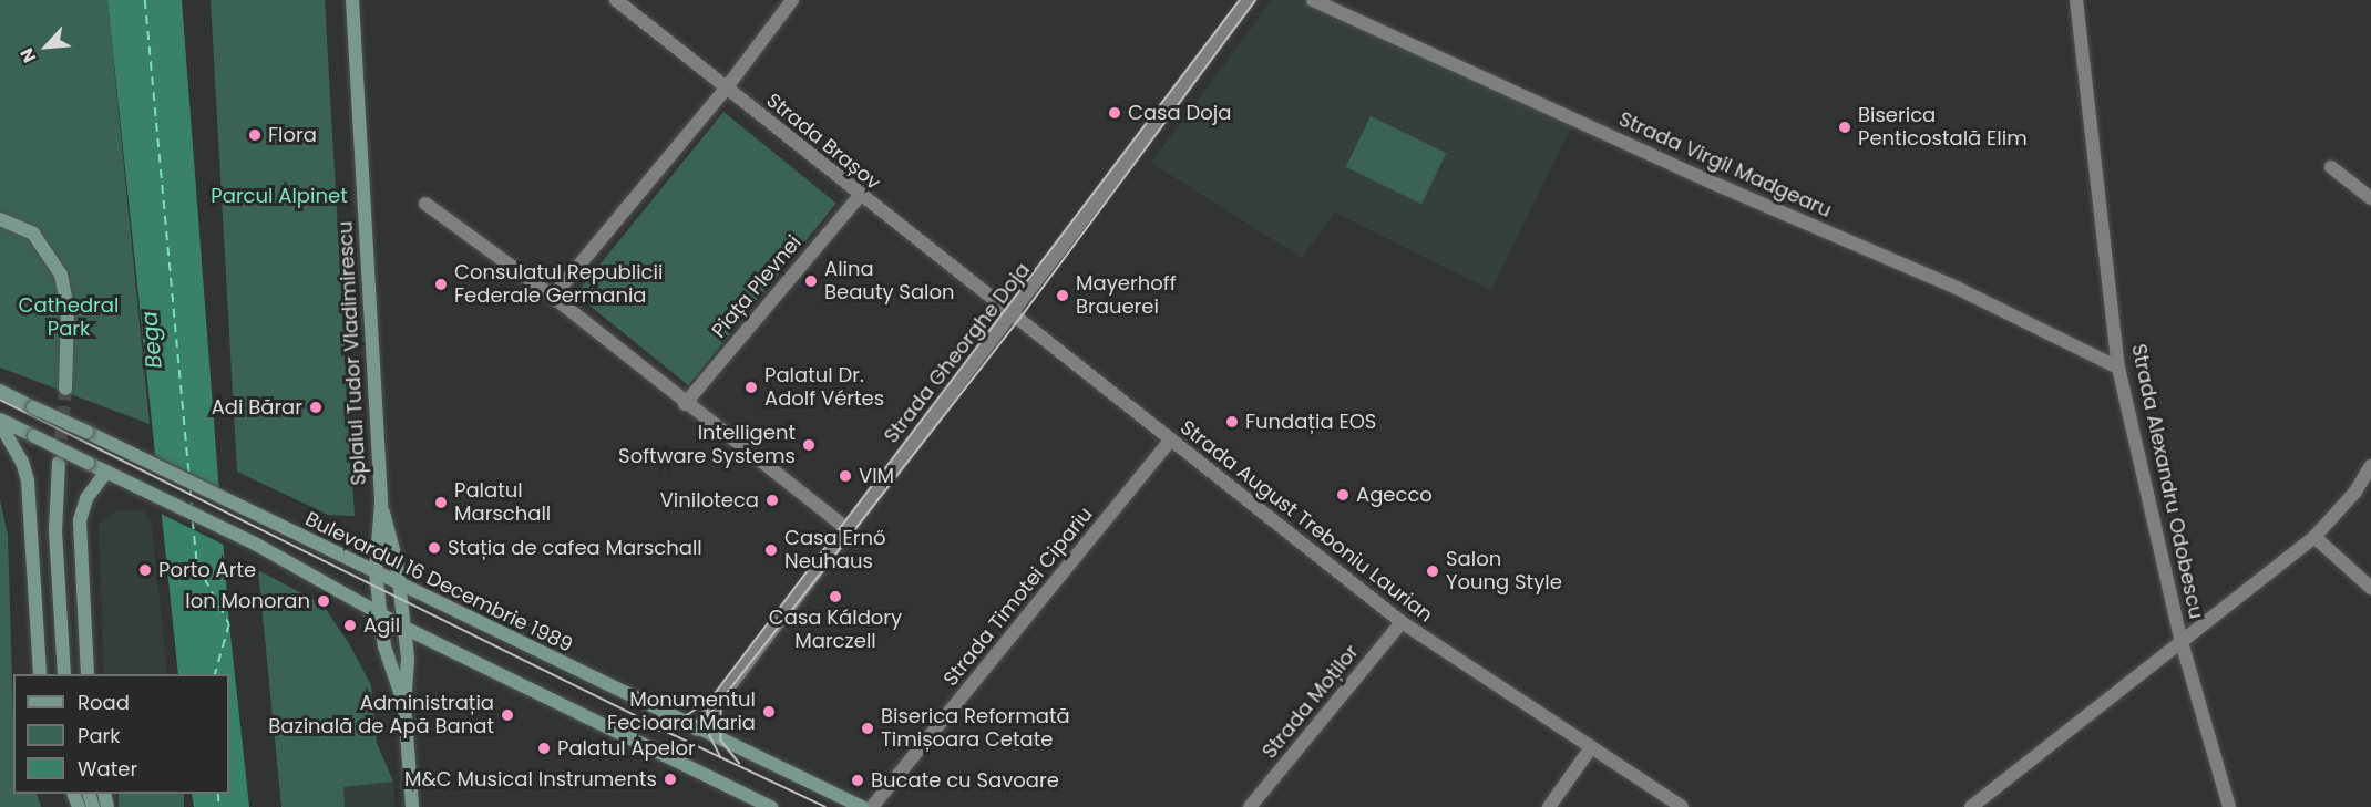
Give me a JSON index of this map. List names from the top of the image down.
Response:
{
  "streets": {
    "main road": ["Splaiul Tudor Vladimirescu", "Bulevardul 16 Decembrie 1989"],
    "street": [
      "Strada Brașov",
      "Strada Virgil Madgearu",
      "Piața Plevnei",
      "Strada Gheorghe Doja",
      "Strada Alexandru Odobescu",
      "Strada August Treboniu Laurian",
      "Strada Timotei Cipariu",
      "Strada Moților"
    ]
  },
  "crossings": [
    ["Strada Brașov", "Piața Plevnei"],
    ["Strada Brașov", "Strada Gheorghe Doja"],
    ["Strada Brașov", "Strada August Treboniu Laurian"],
    ["Strada Virgil Madgearu", "Strada Alexandru Odobescu"],
    ["Splaiul Tudor Vladimirescu", "Bulevardul 16 Decembrie 1989"],
    ["Strada Gheorghe Doja", "Strada August Treboniu Laurian"],
    ["Strada Gheorghe Doja", "Bulevardul 16 Decembrie 1989"],
    ["Strada August Treboniu Laurian", "Strada Timotei Cipariu"],
    ["Strada August Treboniu Laurian", "Strada Moților"]
  ],
  "water": ["Bega"],
  "parks": ["Parcul Alpinet", "Cathedral Park"],
  "places": [
    "Casa Doja",
    "Biserica Penticostală Elim",
    "Flora",
    "Alina Beauty Salon",
    "Consulatul Republicii Federale Germania",
    "Mayerhoff Brauerei",
    "Palatul Dr. Adolf Vértes",
    "Adi Bărar",
    "Fundația EOS",
    "Intelligent Software Systems",
    "VIM",
    "Agecco",
    "Viniloteca",
    "Palatul Marschall",
    "Stația de cafea Marschall",
    "Casa Ernő Neuhaus",
    "Porto Arte",
    "Salon Young Style",
    "Casa Káldory Marczell",
    "Ion Monoran",
    "Agil",
    "Monumentul Fecioara Maria",
    "Administrația Bazinală de Apă Banat",
    "Biserica Reformată Timișoara Cetate",
    "Palatul Apelor",
    "M&C Musical Instruments",
    "Bucate cu Savoare"
  ],
  "legend": ["Road", "Park", "Water"],
  "north": "bottom left"
}
